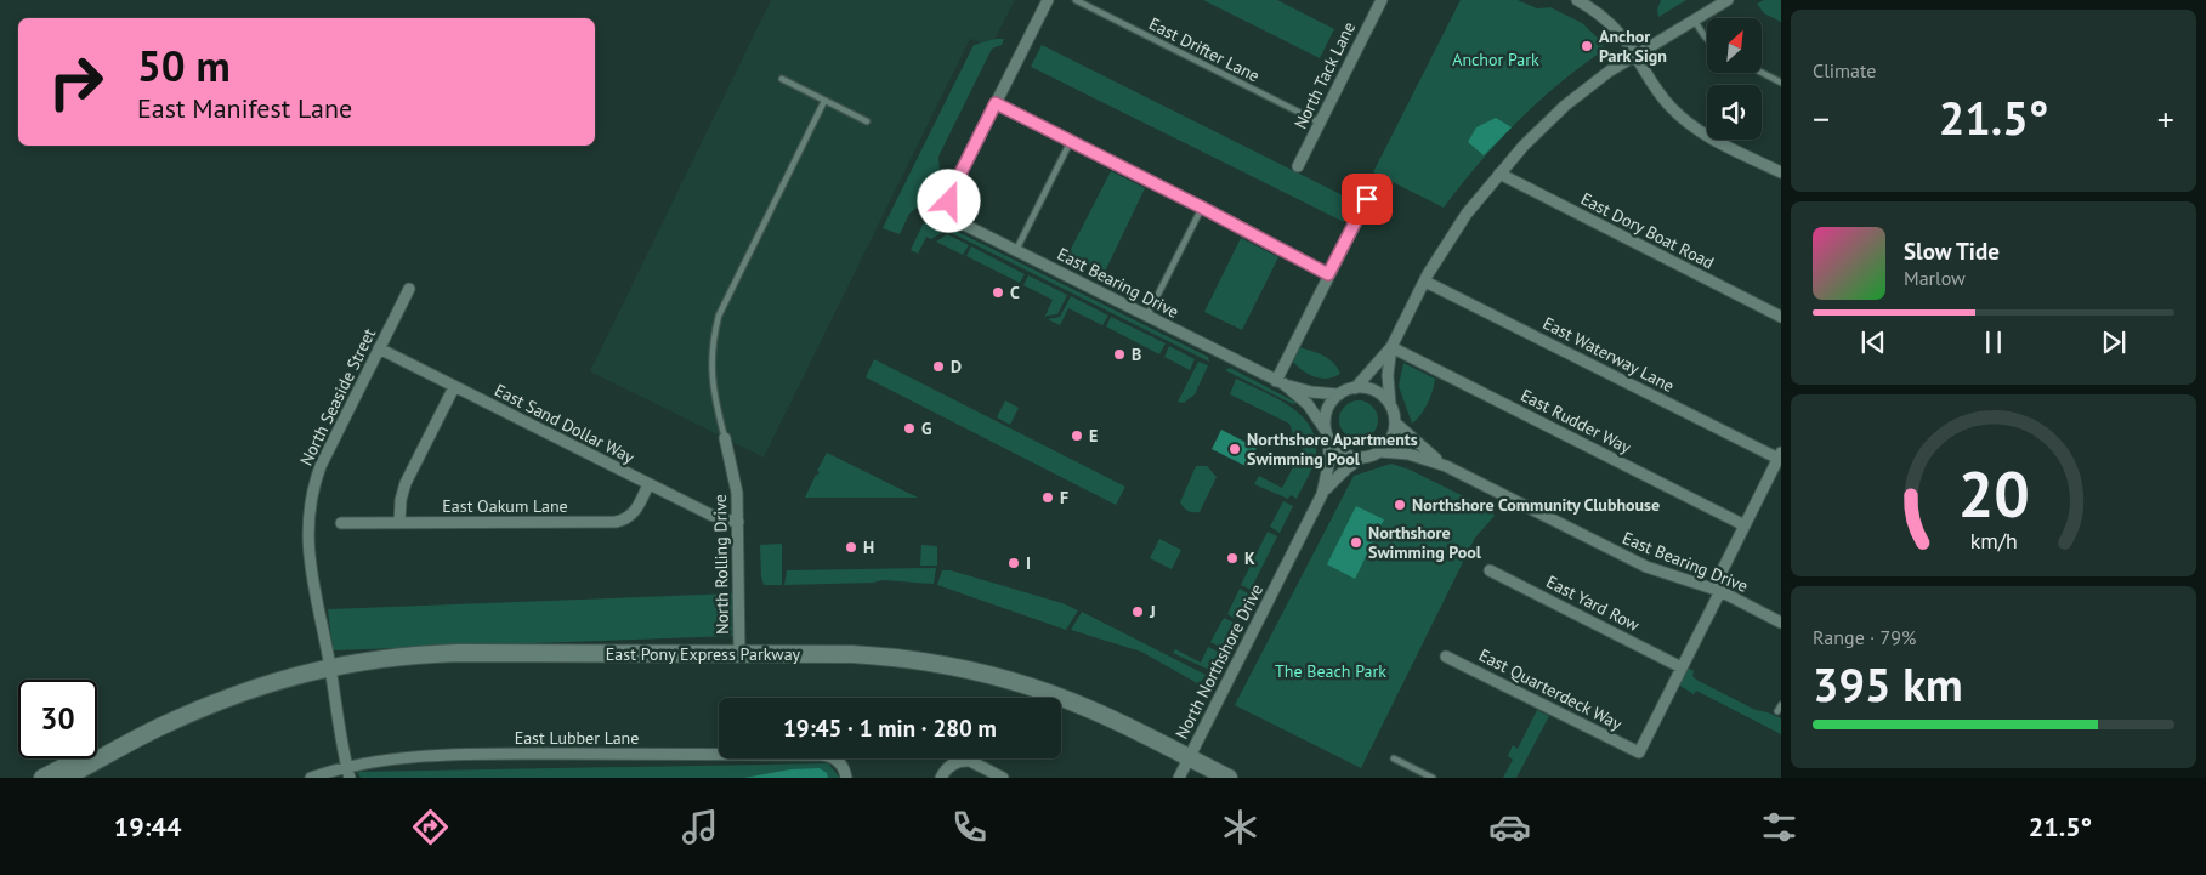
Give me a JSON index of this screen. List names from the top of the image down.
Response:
{
  "streets": {
    "main road": ["East Pony Express Parkway"],
    "street": [
      "North Tack Lane",
      "East Dory Boat Road",
      "East Bearing Drive",
      "East Waterway Lane",
      "North Seaside Street",
      "East Rudder Way",
      "East Sand Dollar Way",
      "East Oakum Lane",
      "North Rolling Drive",
      "East Yard Row",
      "North Northshore Drive",
      "East Quarterdeck Way",
      "East Lubber Lane"
    ],
    "lane": ["East Drifter Lane"]
  },
  "crossings": [
    ["East Drifter Lane", "North Tack Lane"],
    ["North Seaside Street", "East Sand Dollar Way"],
    ["North Seaside Street", "East Pony Express Parkway"],
    ["North Seaside Street", "East Lubber Lane"],
    ["East Sand Dollar Way", "East Oakum Lane"],
    ["East Sand Dollar Way", "North Rolling Drive"],
    ["North Rolling Drive", "East Pony Express Parkway"],
    ["East Yard Row", "East Quarterdeck Way"],
    ["East Pony Express Parkway", "North Northshore Drive"]
  ],
  "parks": ["Anchor Park", "The Beach Park"],
  "places": [
    "Anchor Park Sign",
    "C",
    "B",
    "D",
    "G",
    "E",
    "Northshore Apartments Swimming Pool",
    "F",
    "Northshore Community Clubhouse",
    "Northshore Swimming Pool",
    "H",
    "K",
    "I",
    "J"
  ],
  "north": "top right",
  "page": {
    "tile": [
      "Climate",
      ["Range · 79%", "395 km"]
    ],
    "turn": ["50 m", "East Manifest Lane"],
    "heat": ["−", "21.5°", "+"],
    "song": ["Slow Tide", "Marlow"],
    "limit": "30",
    "trip": "19:45 · 1 min · 280 m",
    "tabs": ["19:44", "21.5°"],
    "gauge": ["20", "km/h"]
  }
}
